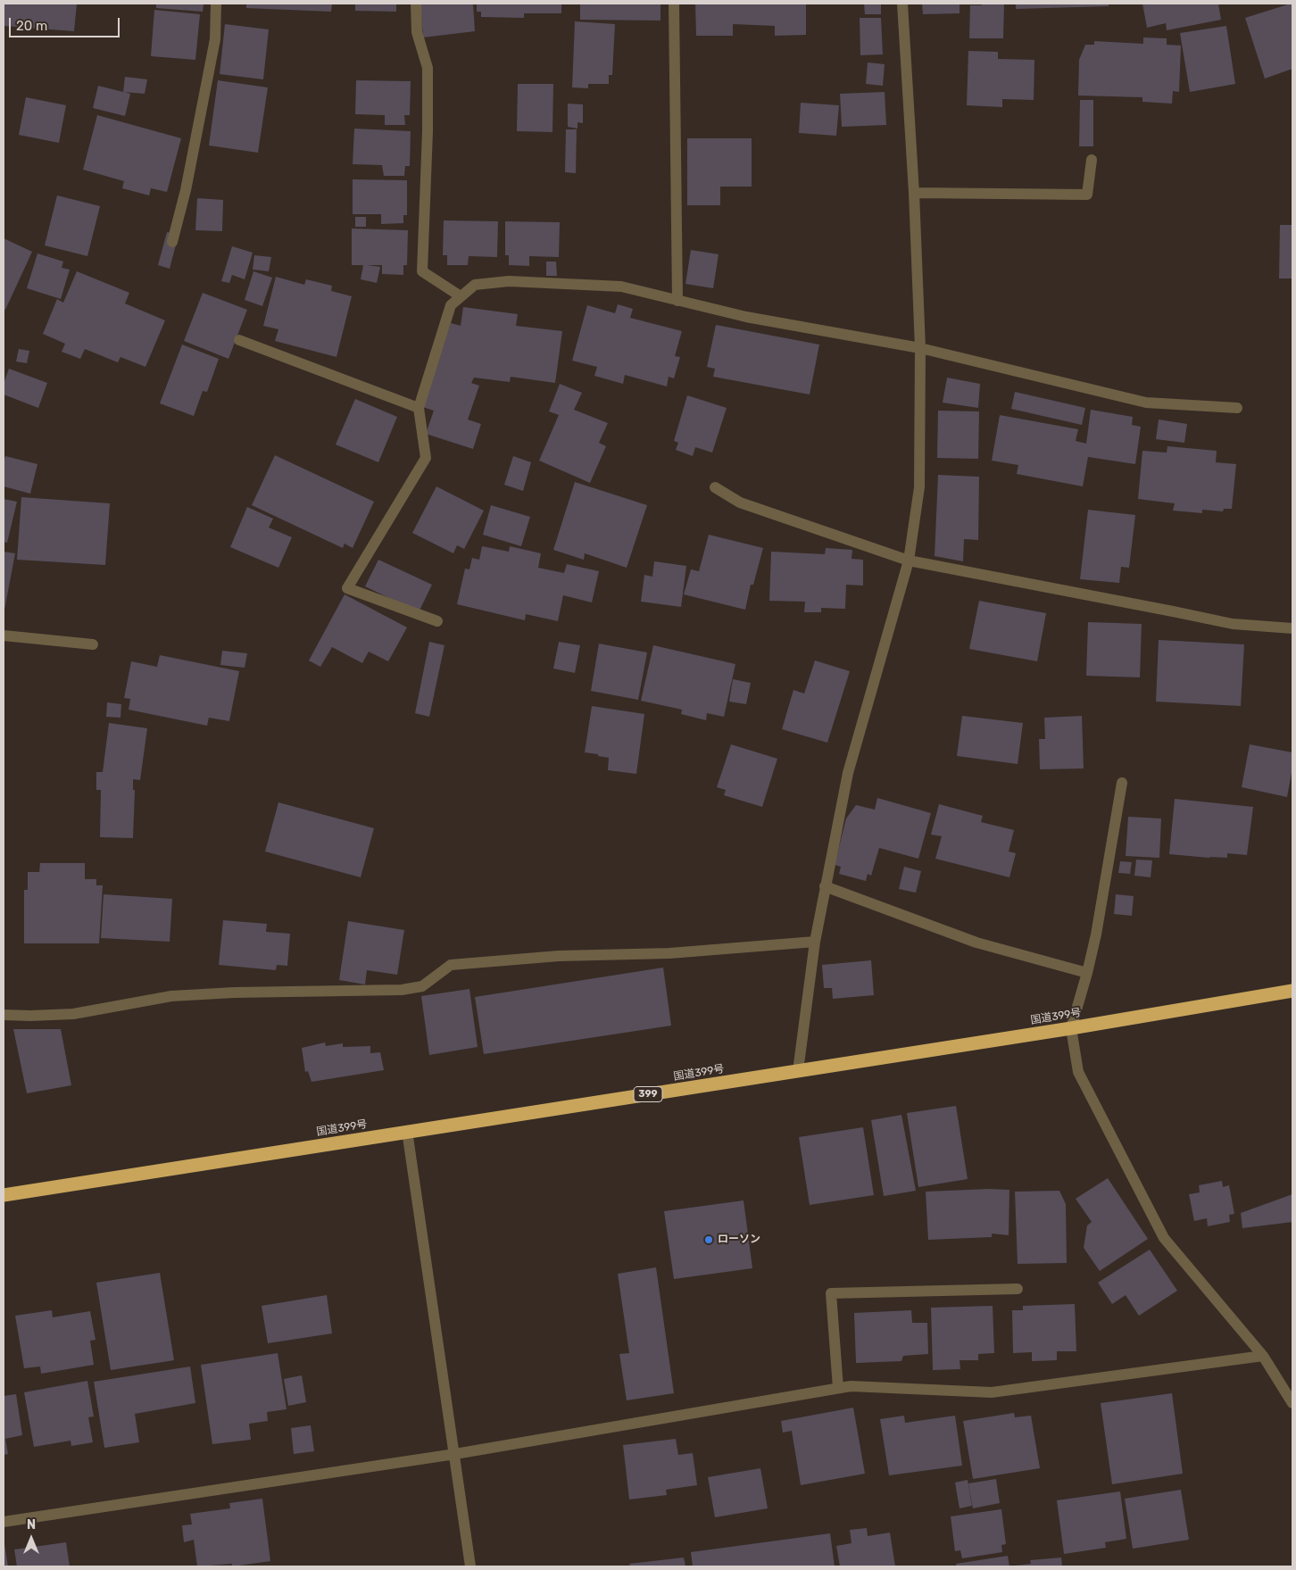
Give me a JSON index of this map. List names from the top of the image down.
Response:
{
  "streets": {
    "highway": ["国道399号", "399"]
  },
  "places": ["ローソン"],
  "scale_bar": "20 m",
  "north": "top"
}
